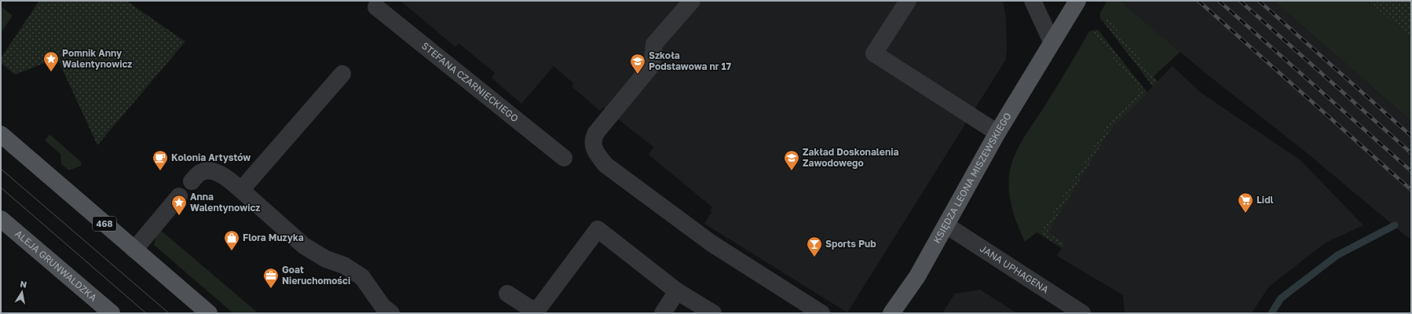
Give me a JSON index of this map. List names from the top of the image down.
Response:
{
  "streets": {
    "main road": ["KSIĘDZA LEONA MISZEWSKIEGO", "468", "ALEJA GRUNWALDZKA"],
    "street": ["STEFANA CZARNIECKIEGO", "JANA UPHAGENA"]
  },
  "crossings": [
    ["KSIĘDZA LEONA MISZEWSKIEGO", "JANA UPHAGENA"]
  ],
  "places": {
    "place": ["Pomnik Anny Walentynowicz", "Anna Walentynowicz"],
    "school or university": ["Szkoła Podstawowa nr 17", "Zakład Doskonalenia Zawodowego"],
    "cafe": ["Kolonia Artystów"],
    "supermarket": ["Lidl"],
    "shop": ["Flora Muzyka"],
    "bar": ["Sports Pub"],
    "office": ["Goat Nieruchomości"]
  },
  "north": "top"
}
